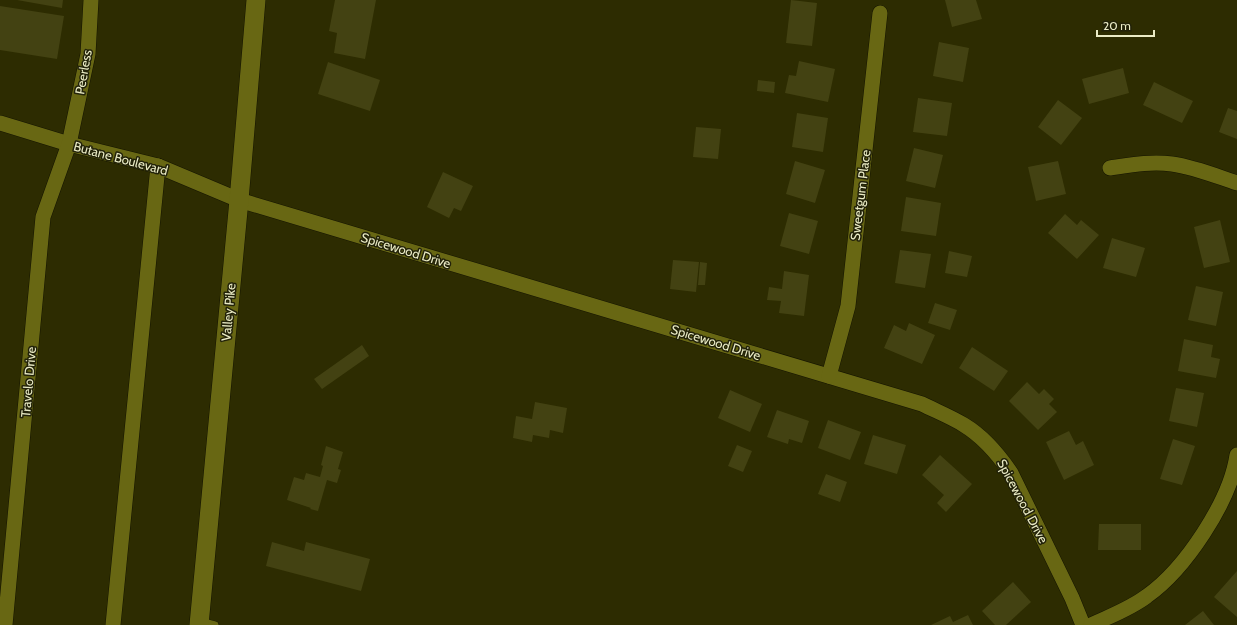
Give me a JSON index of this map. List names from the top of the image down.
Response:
{
  "streets": {
    "street": [
      "Peerless",
      "Butane Boulevard",
      "Sweetgum Place",
      "Spicewood Drive",
      "Valley Pike",
      "Travelo Drive"
    ]
  },
  "crossings": [
    ["Peerless", "Butane Boulevard"],
    ["Peerless", "Travelo Drive"],
    ["Butane Boulevard", "Spicewood Drive"],
    ["Butane Boulevard", "Valley Pike"],
    ["Butane Boulevard", "Travelo Drive"],
    ["Sweetgum Place", "Spicewood Drive"],
    ["Spicewood Drive", "Valley Pike"]
  ],
  "scale_bar": "20 m"
}
